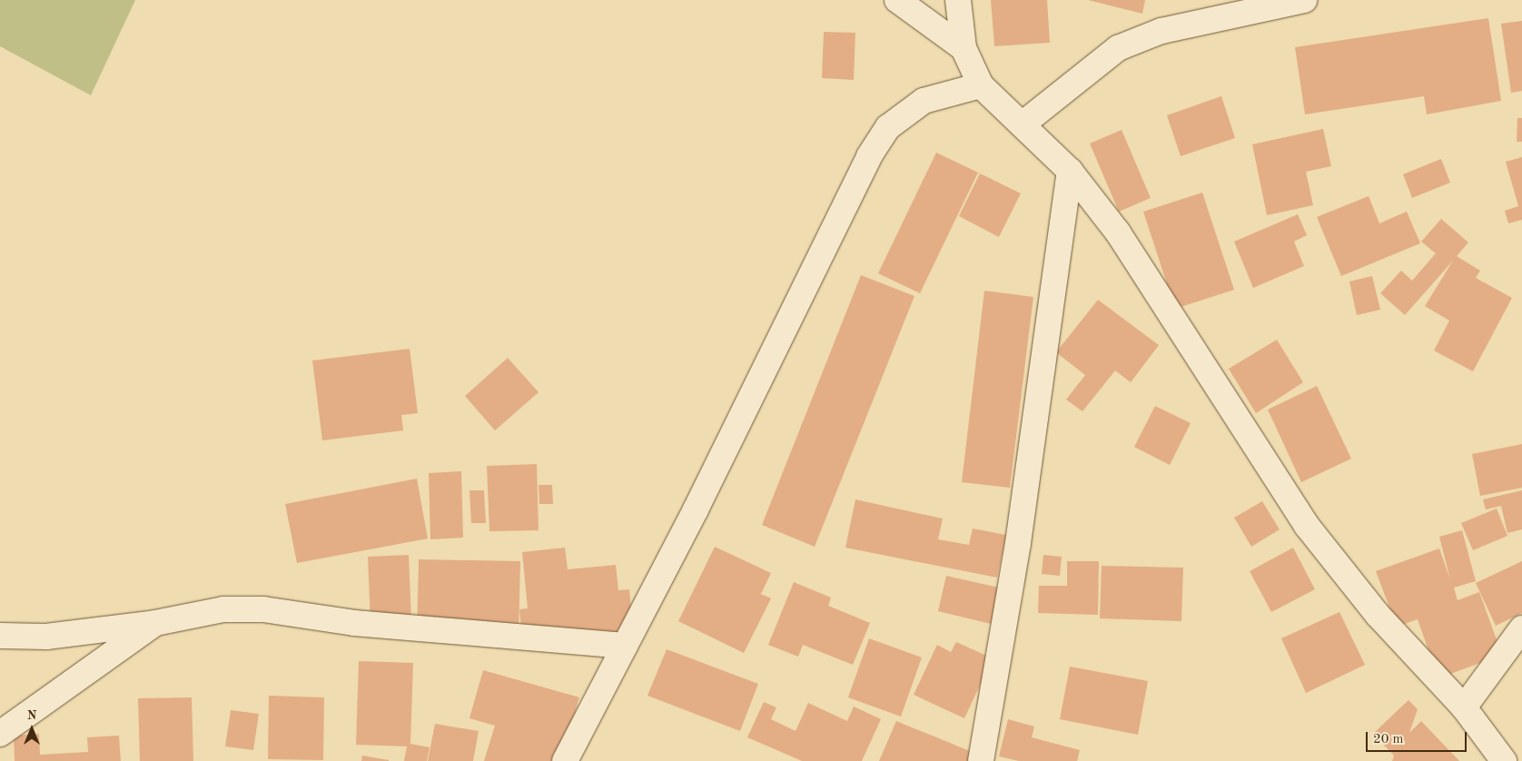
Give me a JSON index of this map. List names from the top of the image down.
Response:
{
  "scale_bar": "20 m",
  "north": "top"
}
